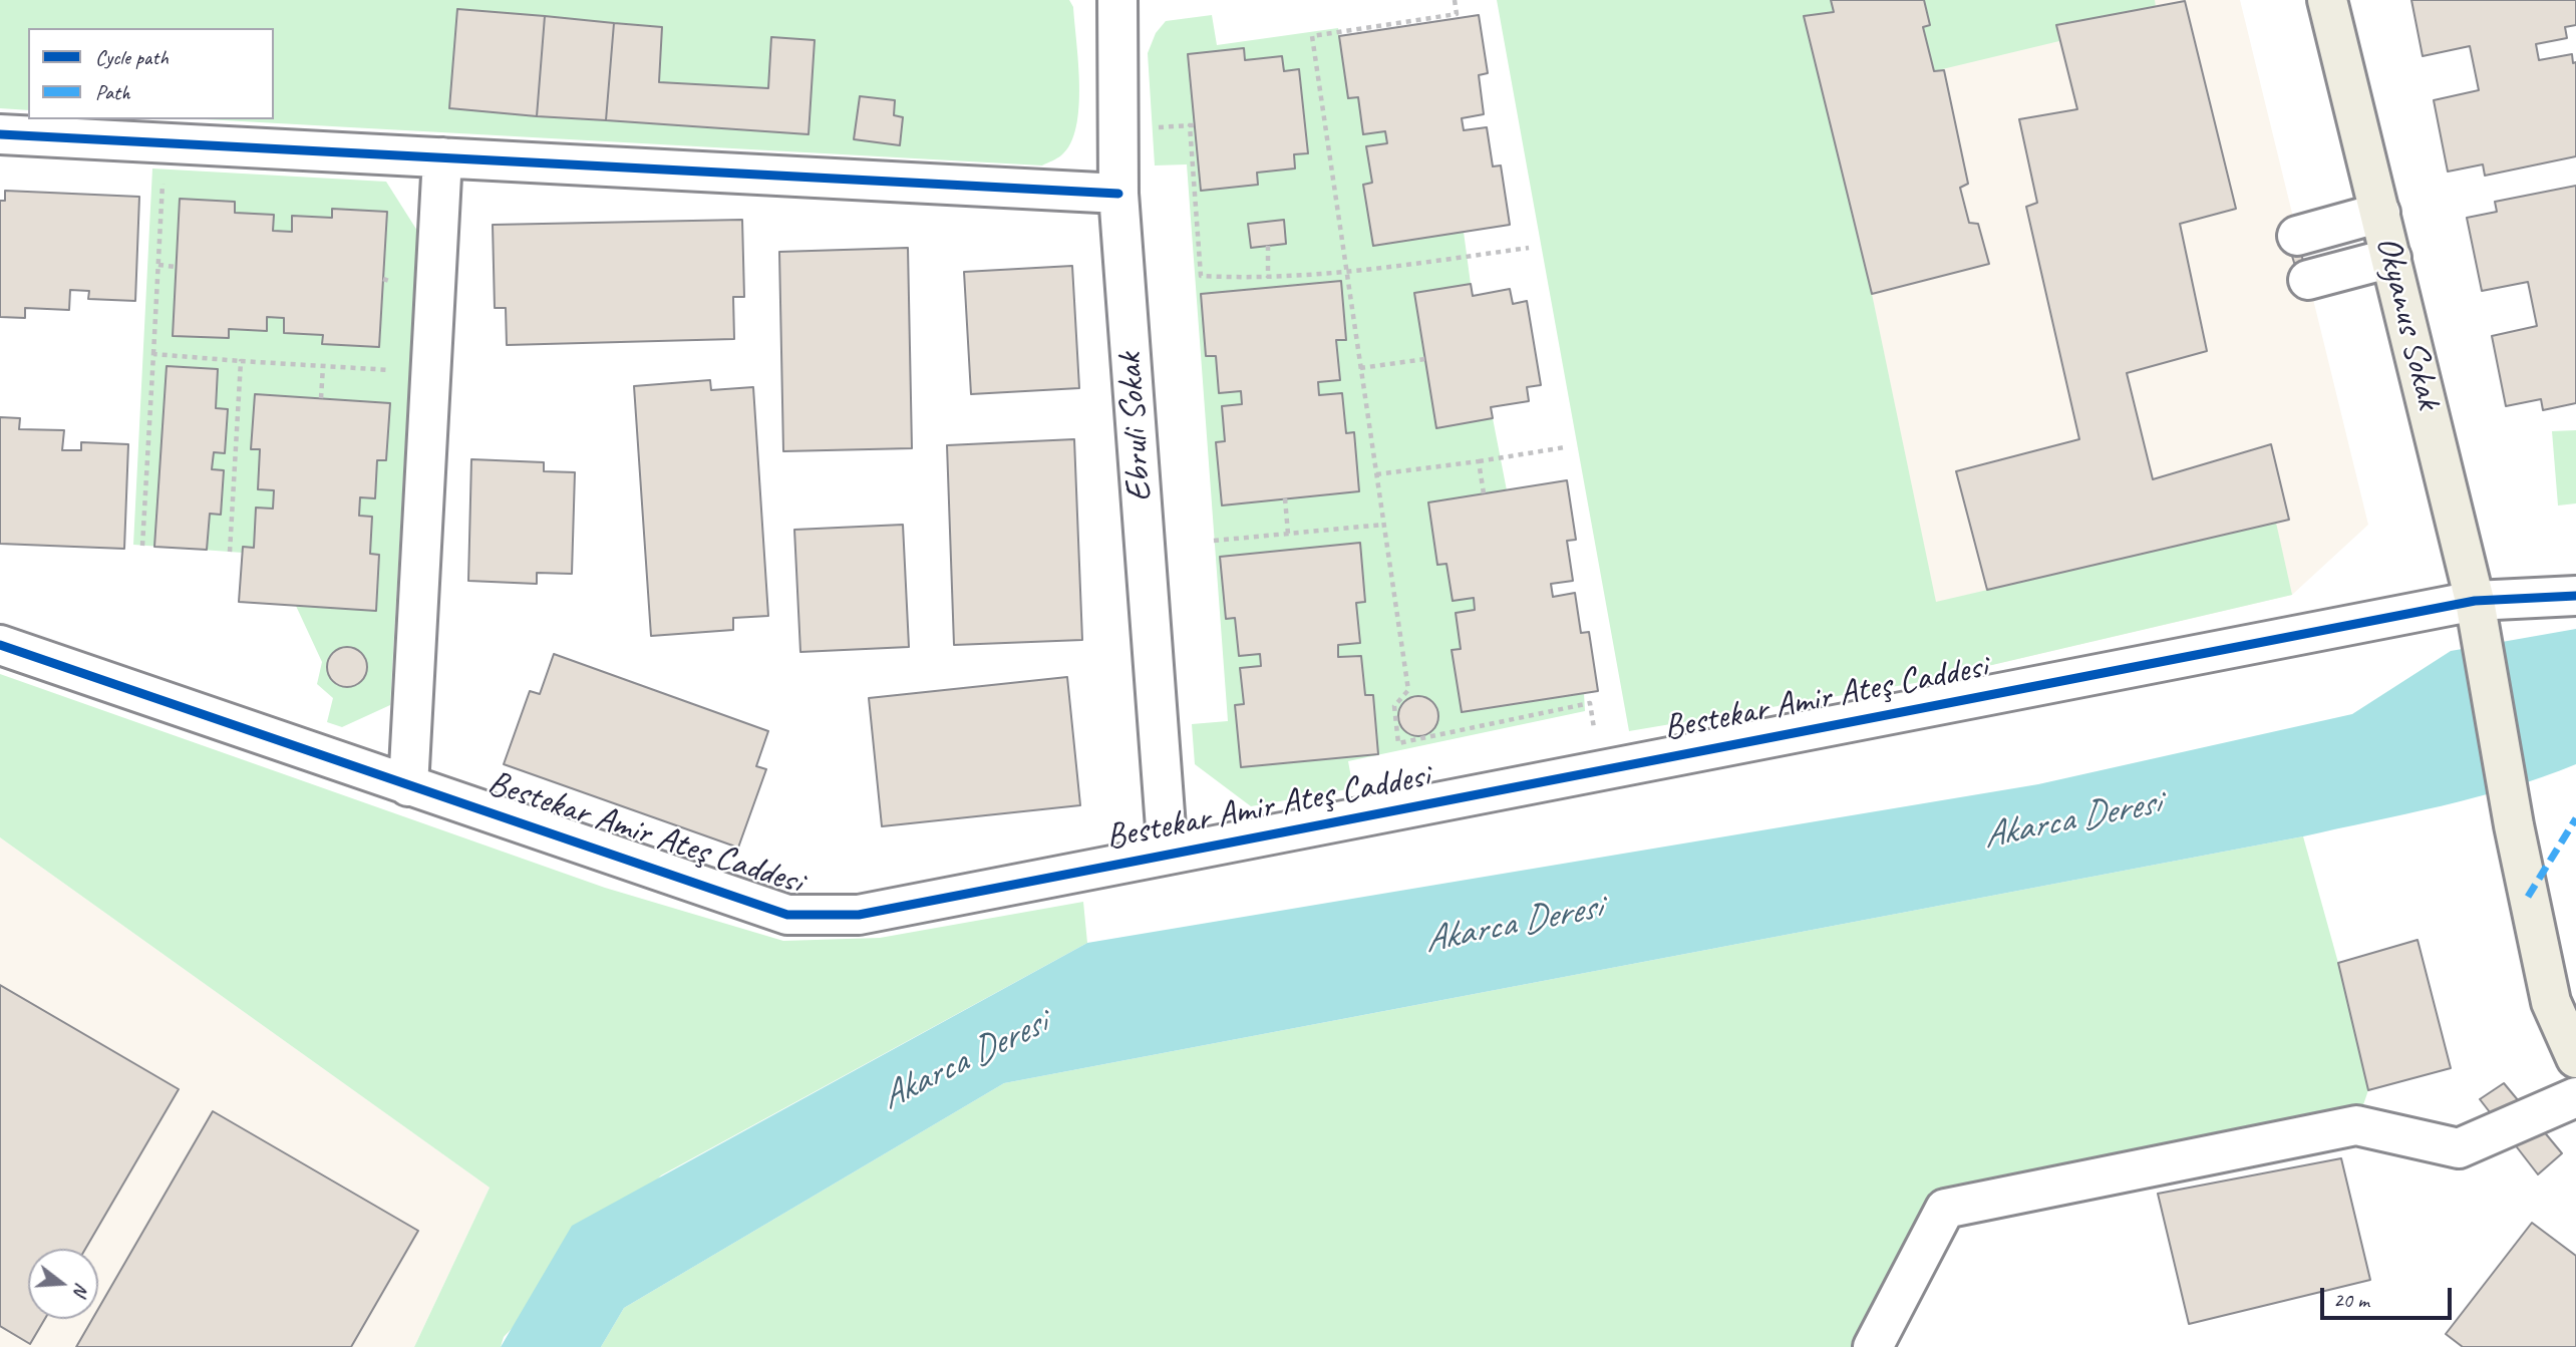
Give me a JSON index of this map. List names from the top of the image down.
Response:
{
  "streets": {
    "main road": ["Okyanus Sokak"],
    "street": ["Ebruli Sokak", "Bestekar Amir Ateş Caddesi"]
  },
  "crossings": [
    ["Okyanus Sokak", "Bestekar Amir Ateş Caddesi"],
    ["Ebruli Sokak", "Bestekar Amir Ateş Caddesi"]
  ],
  "water": ["Akarca Deresi"],
  "legend": ["Cycle path", "Path"],
  "scale_bar": "20 m",
  "north": "right"
}
